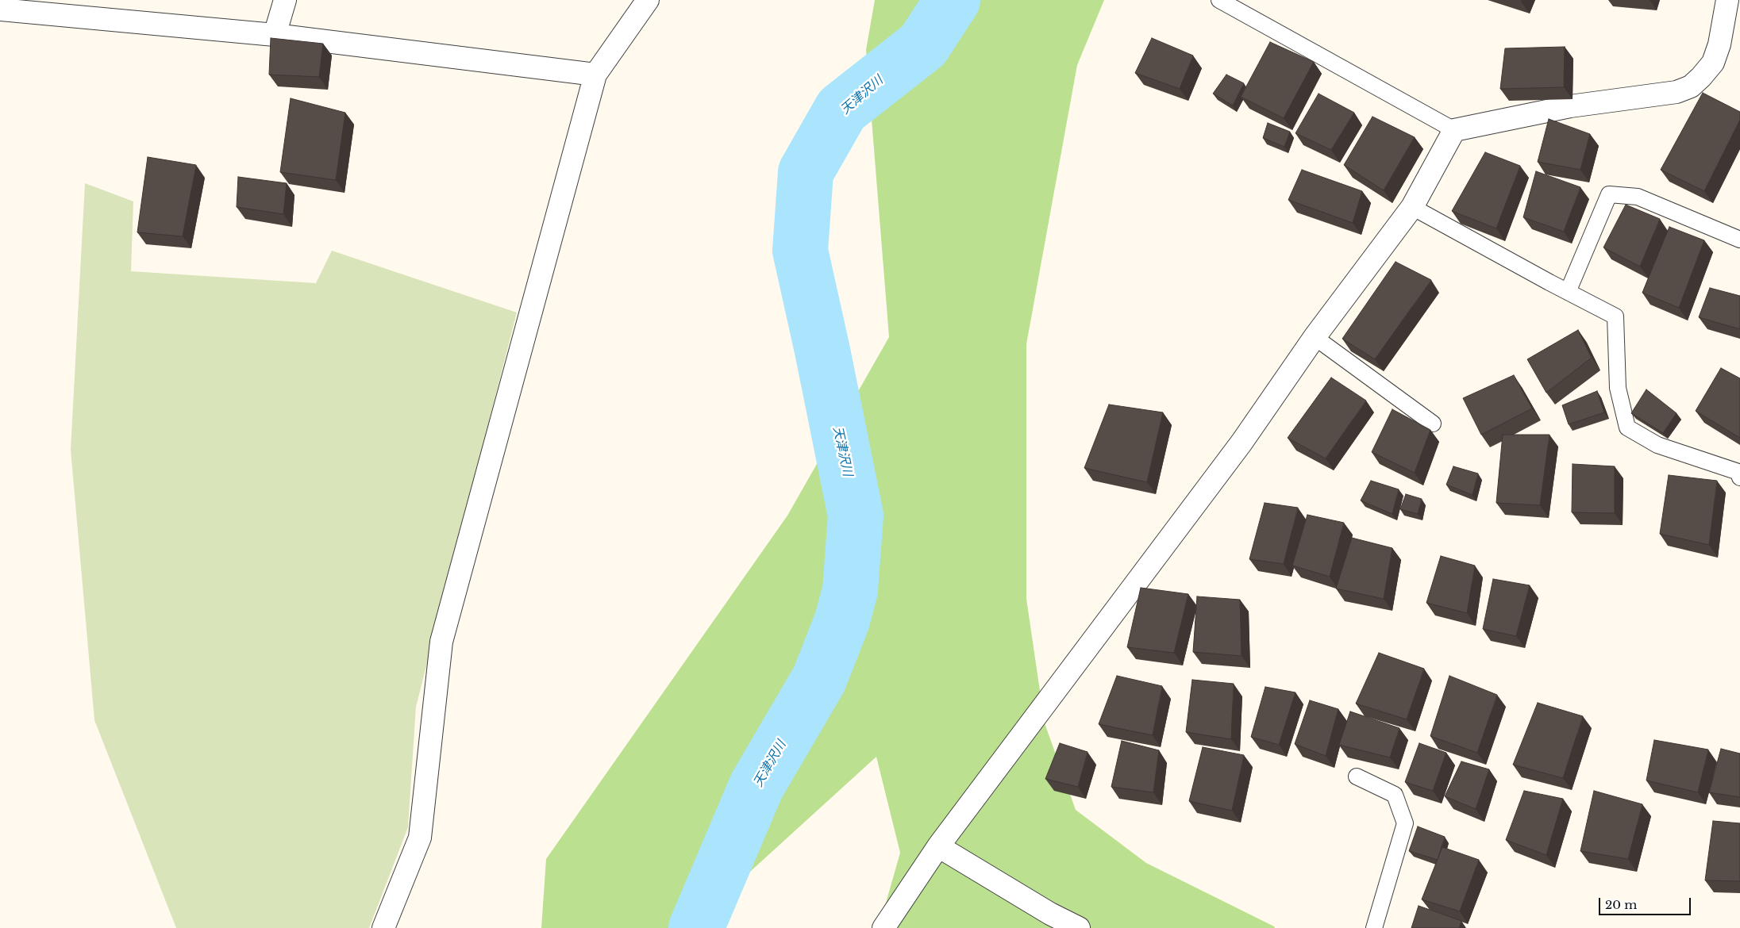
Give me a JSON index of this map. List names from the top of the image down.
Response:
{
  "water": ["天津沢川"],
  "scale_bar": "20 m"
}
